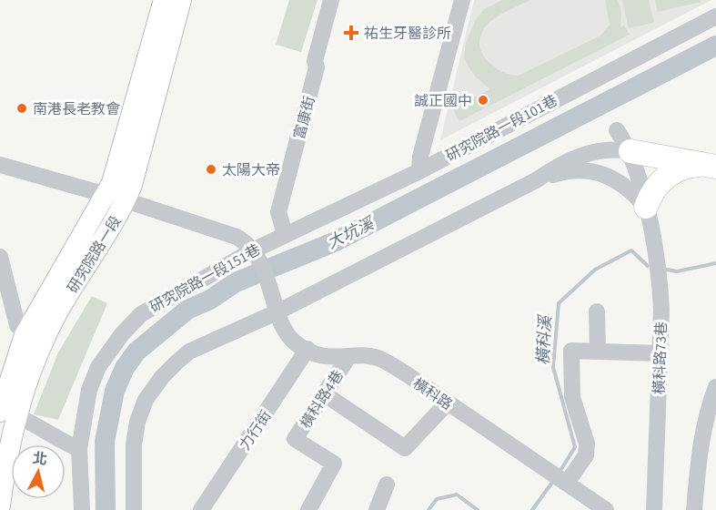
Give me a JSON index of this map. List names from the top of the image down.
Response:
{
  "streets": {
    "main road": ["研究院路一段"],
    "street": [
      "富康街",
      "研究院路一段101巷",
      "研究院路一段151巷",
      "橫科路73巷",
      "橫科路",
      "橫科路4巷",
      "力行街"
    ]
  },
  "crossings": [
    ["富康街", "研究院路一段101巷"],
    ["富康街", "研究院路一段151巷"],
    ["研究院路一段101巷", "研究院路一段151巷"],
    ["研究院路一段151巷", "橫科路"],
    ["橫科路", "橫科路4巷"],
    ["橫科路", "力行街"]
  ],
  "water": ["大坑溪", "橫科溪"],
  "places": {
    "health": ["祐生牙醫診所"],
    "other": ["誠正國中", "南港長老教會", "太陽大帝"]
  },
  "north": "top"
}
